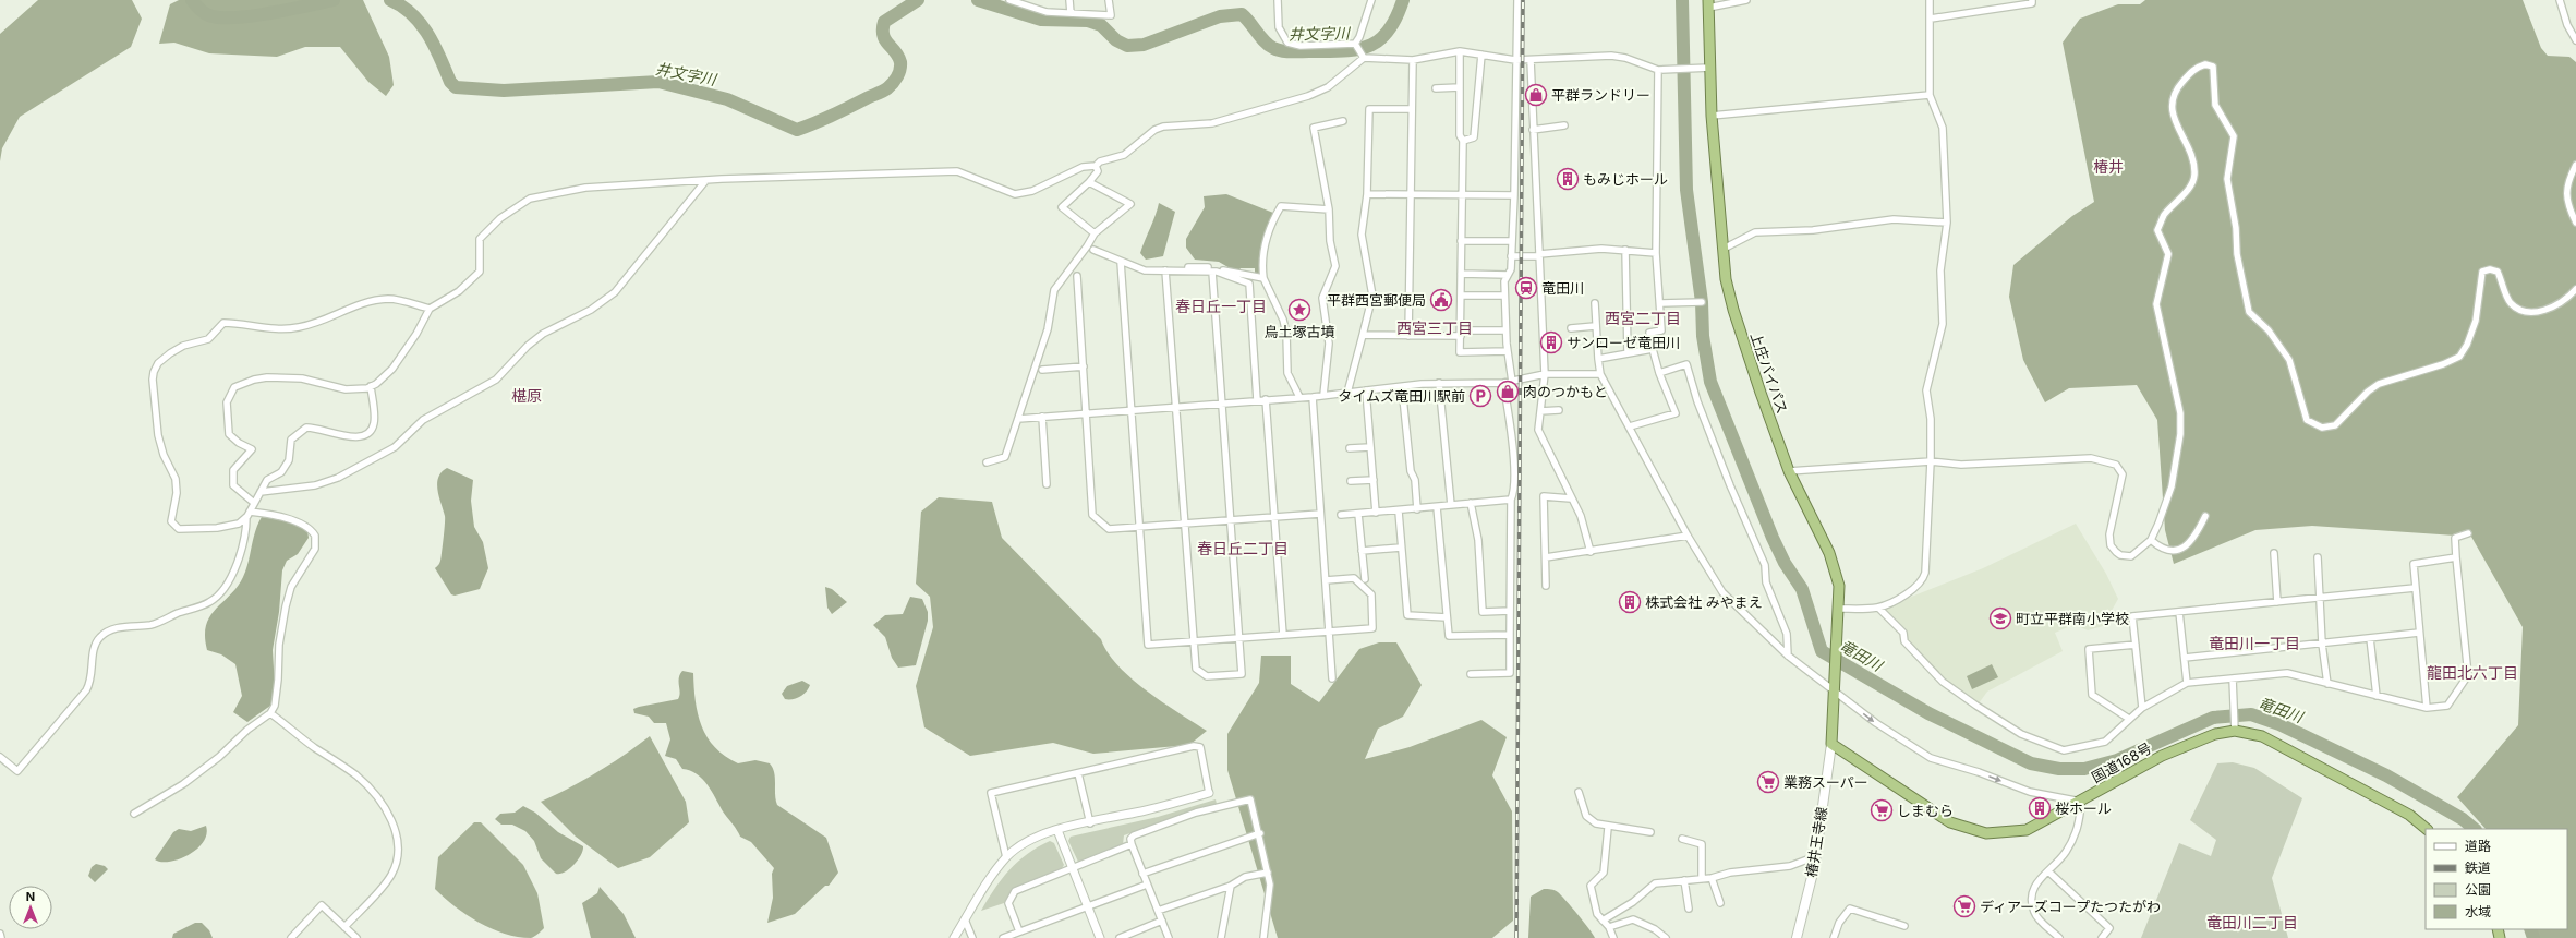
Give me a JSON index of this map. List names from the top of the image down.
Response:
{
  "streets": {
    "highway": ["上庄バイパス", "国道168号"],
    "main road": ["椿井王寺線"]
  },
  "crossings": [
    ["上庄バイパス", "国道168号"],
    ["上庄バイパス", "椿井王寺線"],
    ["国道168号", "椿井王寺線"]
  ],
  "districts": [
    "椿井",
    "春日丘一丁目",
    "西宮二丁目",
    "西宮三丁目",
    "椹原",
    "春日丘二丁目",
    "竜田川一丁目",
    "龍田北六丁目",
    "竜田川二丁目"
  ],
  "water": ["井文字川", "竜田川"],
  "places": {
    "shop": ["平群ランドリー", "肉のつかもと"],
    "building": [
      "もみじホール",
      "サンローゼ竜田川",
      "株式会社 みやまえ",
      "桜ホール"
    ],
    "station": ["竜田川"],
    "public building": ["平群西宮郵便局"],
    "place": ["鳥土塚古墳"],
    "parking": ["タイムズ竜田川駅前"],
    "school or university": ["町立平群南小学校"],
    "supermarket": ["業務スーパー", "しまむら", "ディアーズコープたつたがわ"]
  },
  "legend": [
    "道路",
    "鉄道",
    "公園",
    "水域"
  ],
  "north": "top"
}
